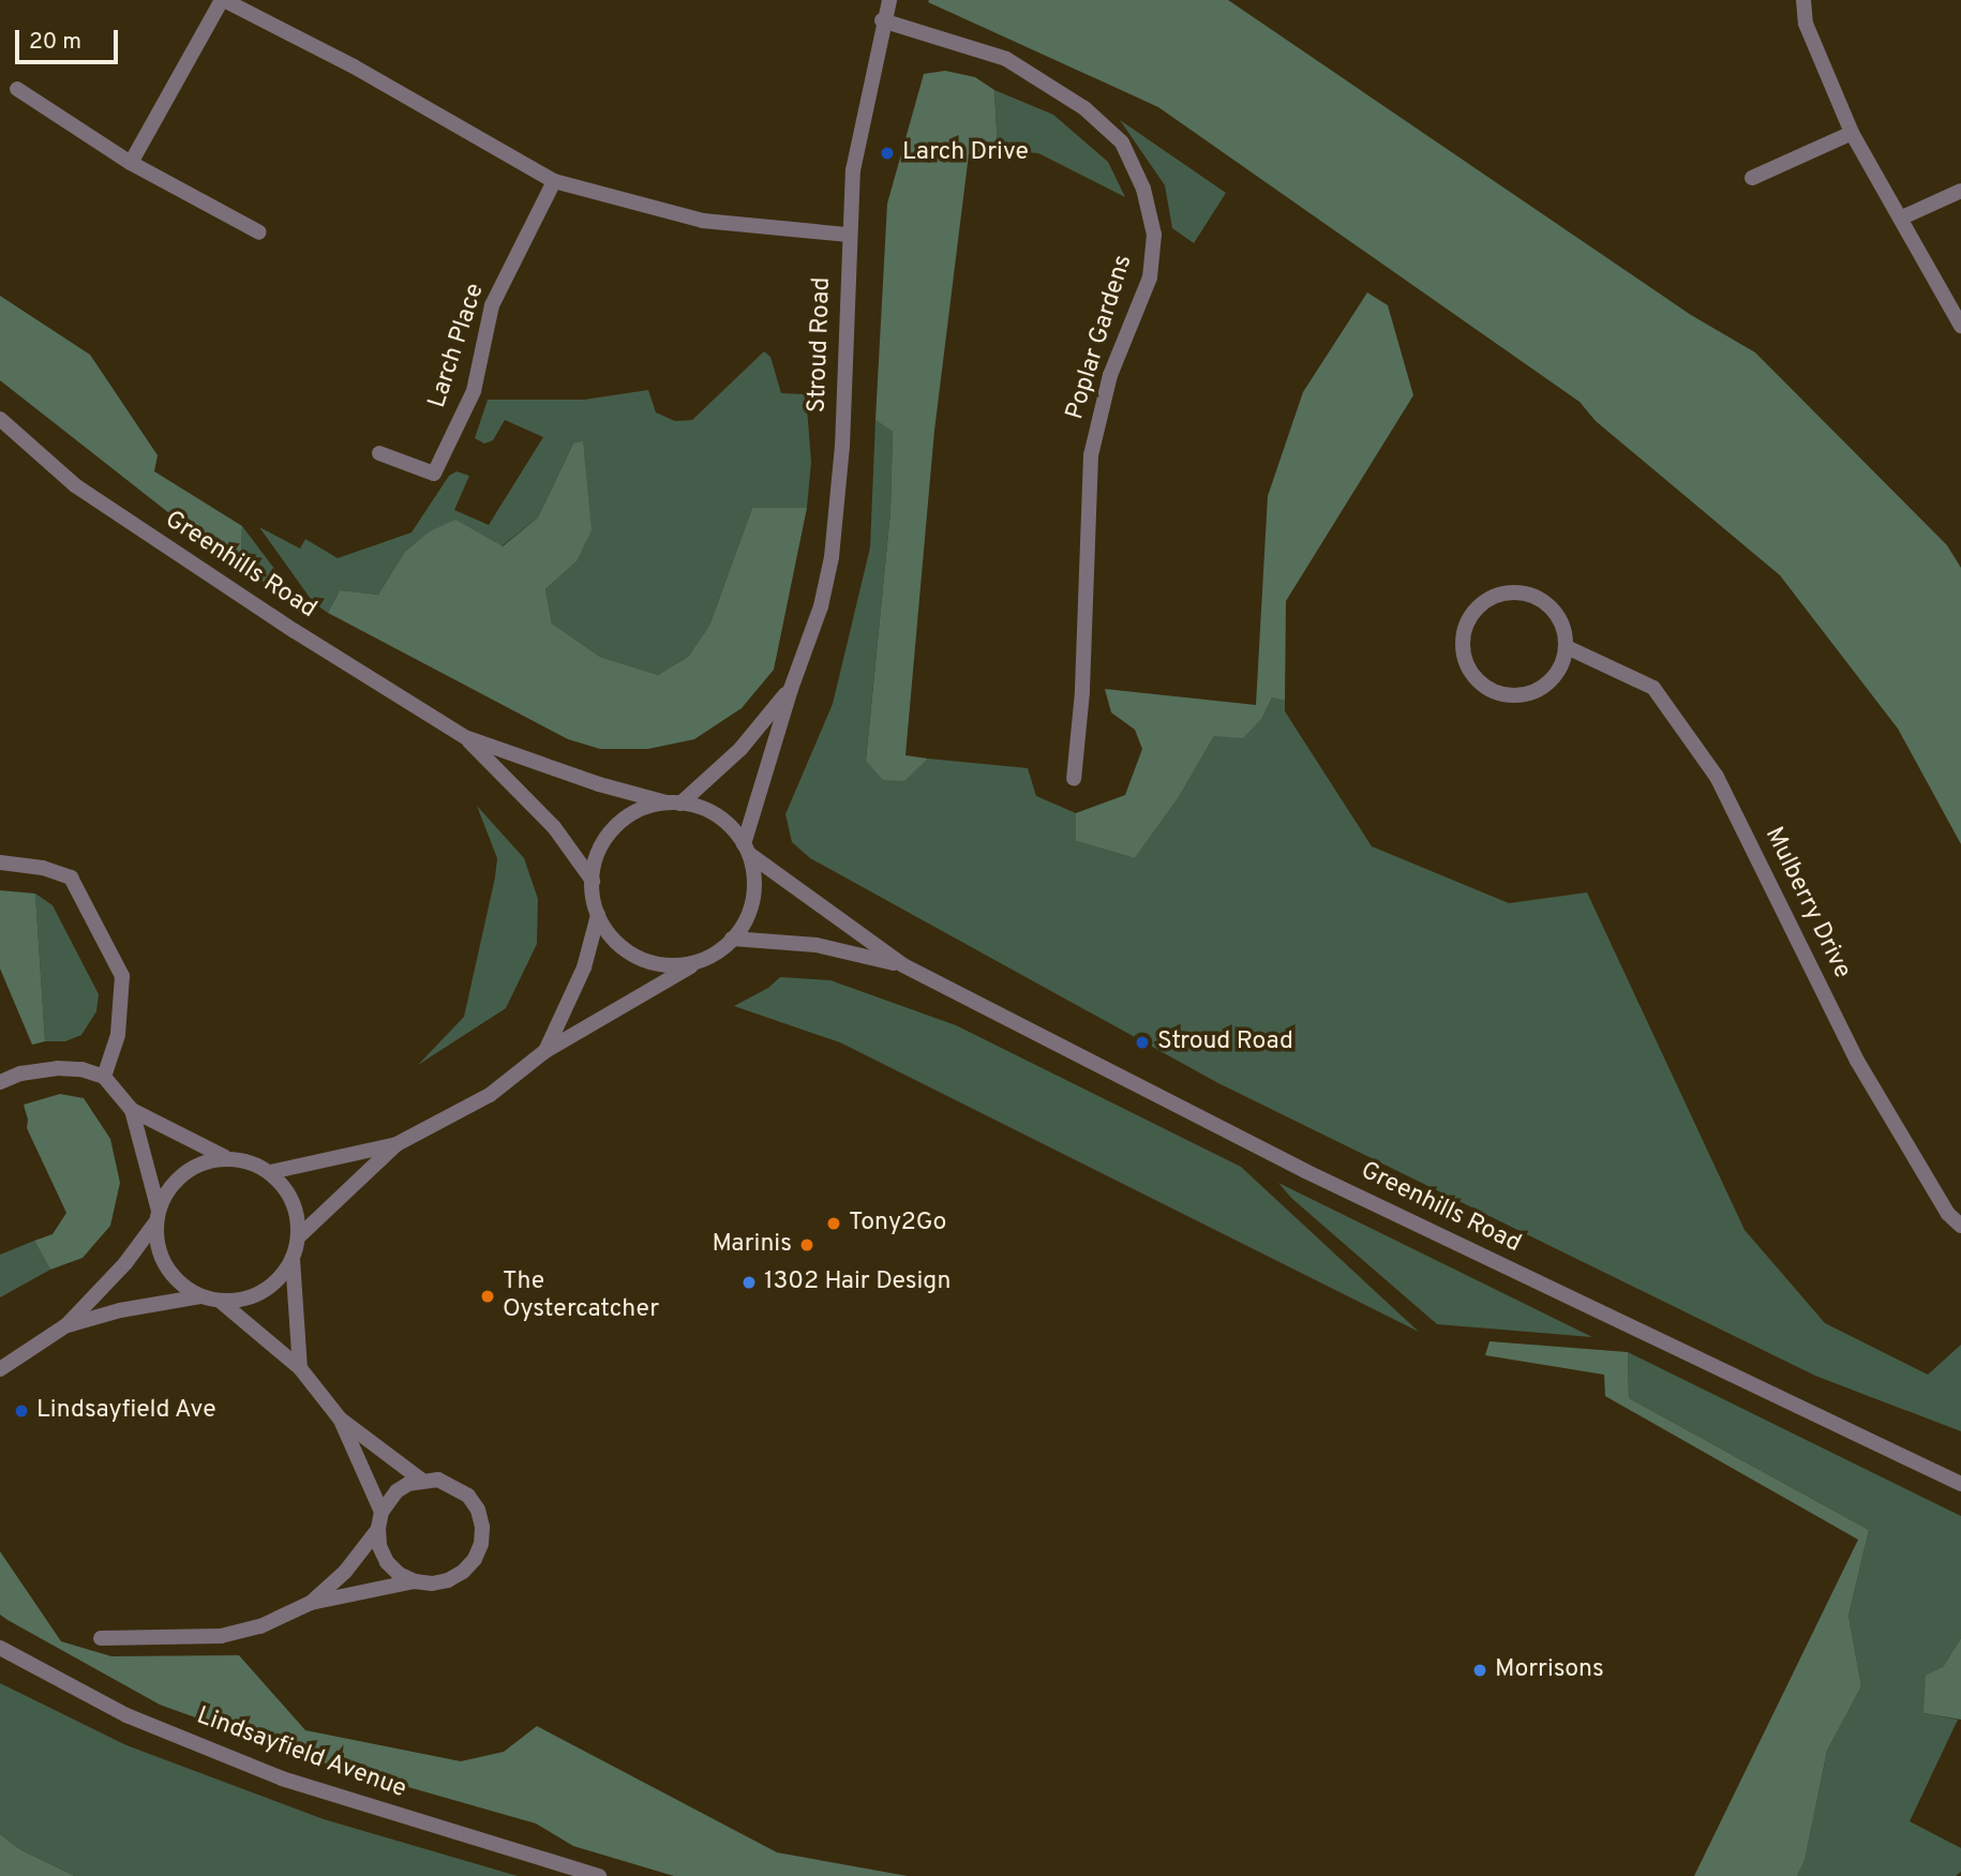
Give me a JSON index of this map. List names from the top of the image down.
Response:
{
  "streets": {
    "street": [
      "Poplar Gardens",
      "Stroud Road",
      "Larch Place",
      "Greenhills Road",
      "Mulberry Drive",
      "Lindsayfield Avenue"
    ]
  },
  "crossings": [
    ["Poplar Gardens", "Stroud Road"],
    ["Stroud Road", "Greenhills Road"]
  ],
  "places": [
    "Larch Drive",
    "Stroud Road",
    "Tony2Go",
    "Marinis",
    "1302 Hair Design",
    "The Oystercatcher",
    "Lindsayfield Ave",
    "Morrisons"
  ],
  "scale_bar": "20 m"
}
